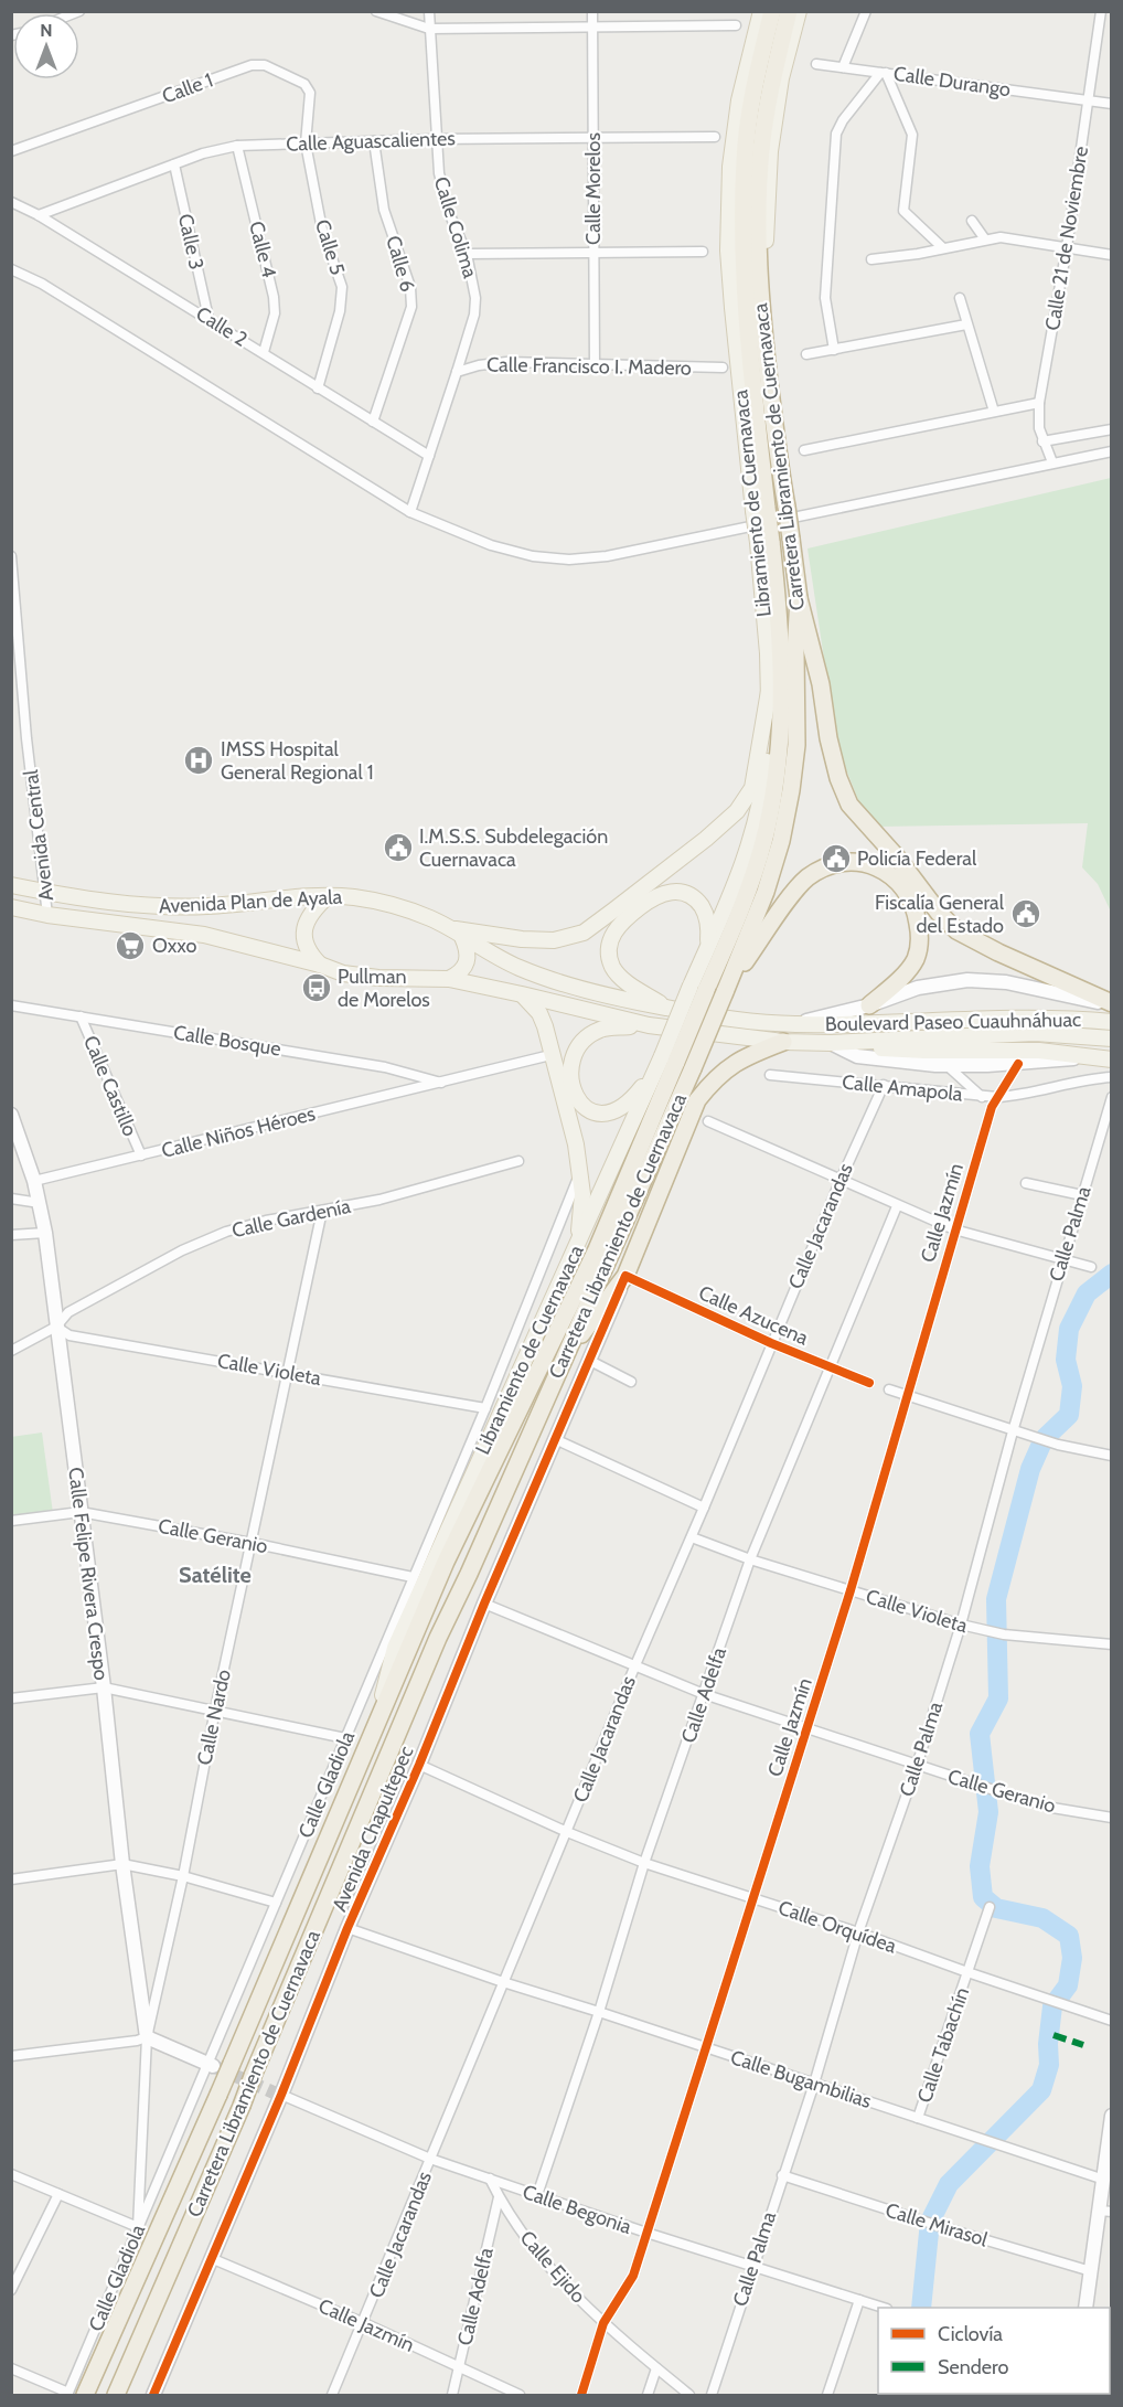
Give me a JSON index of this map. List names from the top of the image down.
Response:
{
  "streets": {
    "highway": ["Carretera Libramiento de Cuernavaca"],
    "main road": ["Libramiento de Cuernavaca", "Avenida Plan de Ayala", "Boulevard Paseo Cuauhnáhuac"],
    "street": [
      "Calle Durango",
      "Calle 1",
      "Calle Aguascalientes",
      "Calle Morelos",
      "Calle Colima",
      "Calle 21 de Noviembre",
      "Calle 3",
      "Calle 5",
      "Calle 4",
      "Calle 6",
      "Calle 2",
      "Calle Francisco I. Madero",
      "Avenida Central",
      "Calle Bosque",
      "Calle Castillo",
      "Calle Amapola",
      "Calle Niños Héroes",
      "Calle Jazmín",
      "Calle Gardenía",
      "Calle Jacarandas",
      "Calle Palma",
      "Calle Azucena",
      "Calle Violeta",
      "Calle Geranio",
      "Calle Felipe Rivera Crespo",
      "Calle Adelfa",
      "Calle Nardo",
      "Calle Gladiola",
      "Avenida Chapultepec",
      "Calle Orquídea",
      "Calle Tabachín",
      "Calle Bugambilias",
      "Calle Begonia",
      "Calle Mirasol",
      "Calle Ejido"
    ]
  },
  "crossings": [
    ["Calle Durango", "Calle 21 de Noviembre"],
    ["Calle 1", "Calle Aguascalientes"],
    ["Calle 1", "Calle 5"],
    ["Calle Aguascalientes", "Calle Morelos"],
    ["Calle Aguascalientes", "Calle Colima"],
    ["Calle Aguascalientes", "Calle 3"],
    ["Calle Aguascalientes", "Calle 5"],
    ["Calle Aguascalientes", "Calle 4"],
    ["Calle Aguascalientes", "Calle 6"],
    ["Calle Aguascalientes", "Calle 2"],
    ["Calle Morelos", "Calle Francisco I. Madero"],
    ["Calle Colima", "Calle 2"],
    ["Calle Colima", "Calle Francisco I. Madero"],
    ["Calle 3", "Calle 2"],
    ["Calle 5", "Calle 2"],
    ["Calle 4", "Calle 2"],
    ["Calle 6", "Calle 2"],
    ["Carretera Libramiento de Cuernavaca", "Libramiento de Cuernavaca"],
    ["Carretera Libramiento de Cuernavaca", "Calle Gladiola"],
    ["Avenida Central", "Avenida Plan de Ayala"],
    ["Avenida Plan de Ayala", "Boulevard Paseo Cuauhnáhuac"],
    ["Boulevard Paseo Cuauhnáhuac", "Calle Jazmín"],
    ["Calle Bosque", "Calle Castillo"],
    ["Calle Bosque", "Calle Niños Héroes"],
    ["Calle Castillo", "Calle Niños Héroes"],
    ["Calle Amapola", "Calle Jazmín"],
    ["Calle Amapola", "Calle Jacarandas"],
    ["Calle Niños Héroes", "Calle Felipe Rivera Crespo"],
    ["Calle Jazmín", "Calle Jacarandas"],
    ["Calle Jazmín", "Calle Violeta"],
    ["Calle Jazmín", "Calle Geranio"],
    ["Calle Jazmín", "Calle Adelfa"],
    ["Calle Jazmín", "Avenida Chapultepec"],
    ["Calle Jazmín", "Calle Orquídea"],
    ["Calle Jazmín", "Calle Bugambilias"],
    ["Calle Jazmín", "Calle Begonia"],
    ["Calle Jazmín", "Calle Ejido"],
    ["Calle Gardenía", "Calle Violeta"],
    ["Calle Gardenía", "Calle Felipe Rivera Crespo"],
    ["Calle Gardenía", "Calle Nardo"],
    ["Calle Jacarandas", "Calle Azucena"],
    ["Calle Jacarandas", "Calle Violeta"],
    ["Calle Jacarandas", "Calle Geranio"],
    ["Calle Jacarandas", "Calle Orquídea"],
    ["Calle Jacarandas", "Calle Bugambilias"],
    ["Calle Jacarandas", "Calle Begonia"],
    ["Calle Palma", "Calle Violeta"],
    ["Calle Palma", "Calle Geranio"],
    ["Calle Palma", "Calle Orquídea"],
    ["Calle Palma", "Calle Bugambilias"],
    ["Calle Palma", "Calle Begonia"],
    ["Calle Palma", "Calle Mirasol"],
    ["Calle Azucena", "Calle Adelfa"],
    ["Calle Azucena", "Avenida Chapultepec"],
    ["Calle Violeta", "Calle Felipe Rivera Crespo"],
    ["Calle Violeta", "Calle Adelfa"],
    ["Calle Violeta", "Calle Nardo"],
    ["Calle Violeta", "Calle Gladiola"],
    ["Calle Geranio", "Calle Felipe Rivera Crespo"],
    ["Calle Geranio", "Calle Adelfa"],
    ["Calle Geranio", "Calle Nardo"],
    ["Calle Geranio", "Calle Gladiola"],
    ["Calle Geranio", "Avenida Chapultepec"],
    ["Calle Felipe Rivera Crespo", "Calle Nardo"],
    ["Calle Adelfa", "Calle Orquídea"],
    ["Calle Adelfa", "Calle Bugambilias"],
    ["Calle Adelfa", "Calle Begonia"],
    ["Calle Adelfa", "Calle Ejido"],
    ["Calle Nardo", "Calle Gladiola"],
    ["Avenida Chapultepec", "Calle Orquídea"],
    ["Avenida Chapultepec", "Calle Bugambilias"],
    ["Avenida Chapultepec", "Calle Begonia"],
    ["Calle Orquídea", "Calle Tabachín"],
    ["Calle Tabachín", "Calle Bugambilias"],
    ["Calle Begonia", "Calle Ejido"]
  ],
  "districts": ["Satélite"],
  "places": {
    "hospital": ["IMSS Hospital General Regional 1"],
    "public building": ["I.M.S.S. Subdelegación Cuernavaca", "Policía Federal", "Fiscalía General del Estado"],
    "supermarket": ["Oxxo"],
    "bus stop": ["Pullman de Morelos"]
  },
  "legend": ["Ciclovía", "Sendero"],
  "north": "top"
}
